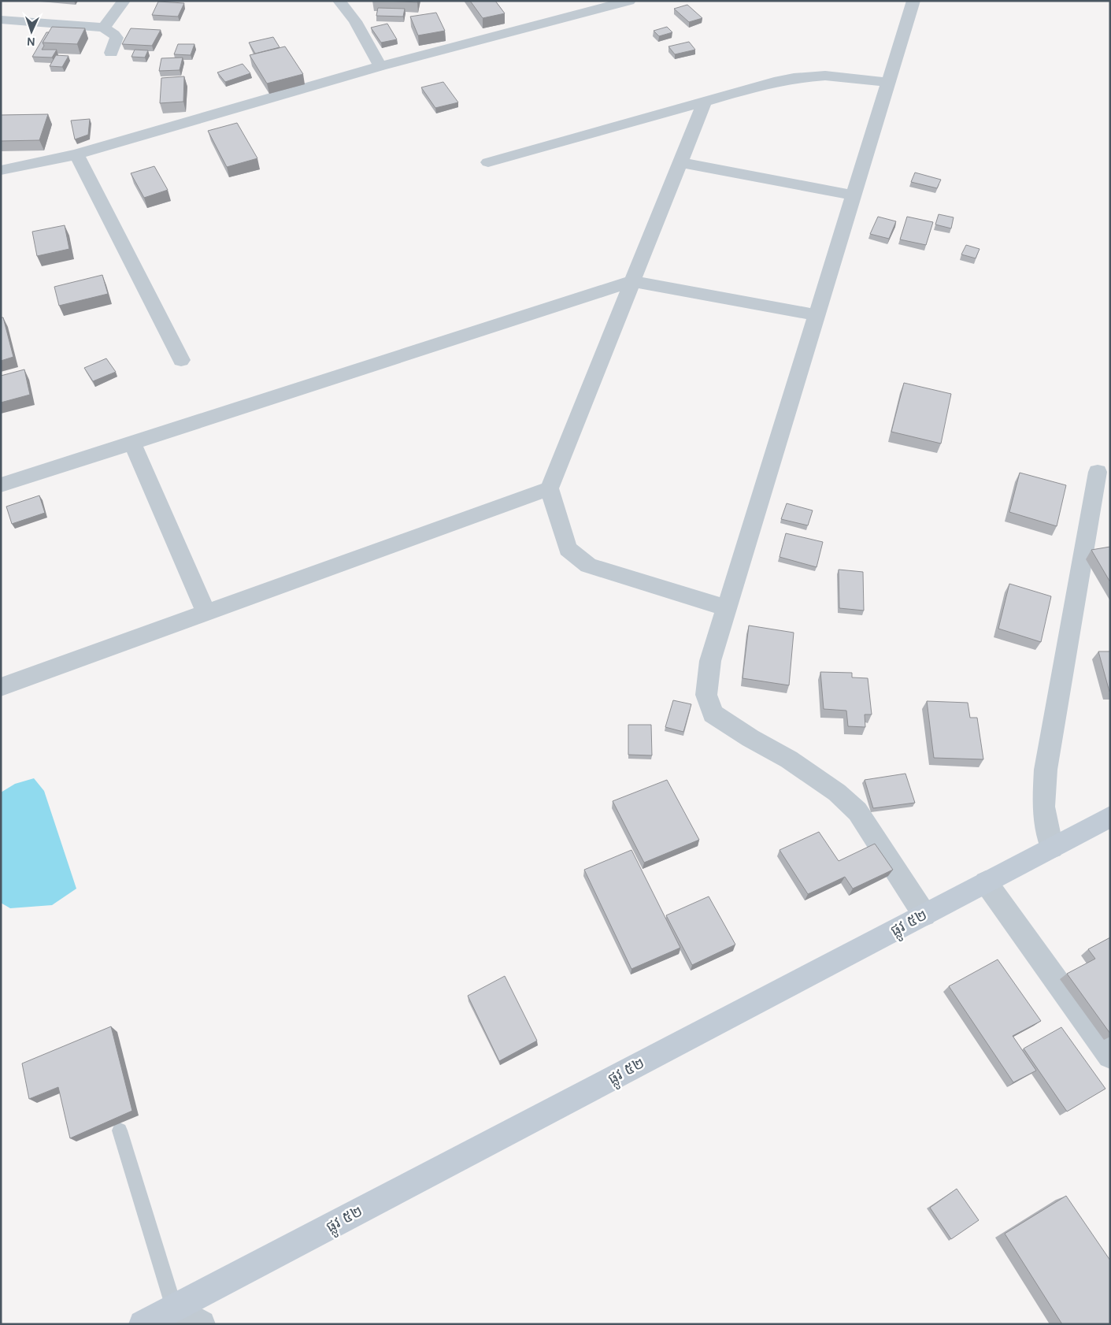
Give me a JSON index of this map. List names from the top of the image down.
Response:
{
  "streets": {
    "street": ["ផ្លូវ ៥២"]
  },
  "north": "bottom"
}
